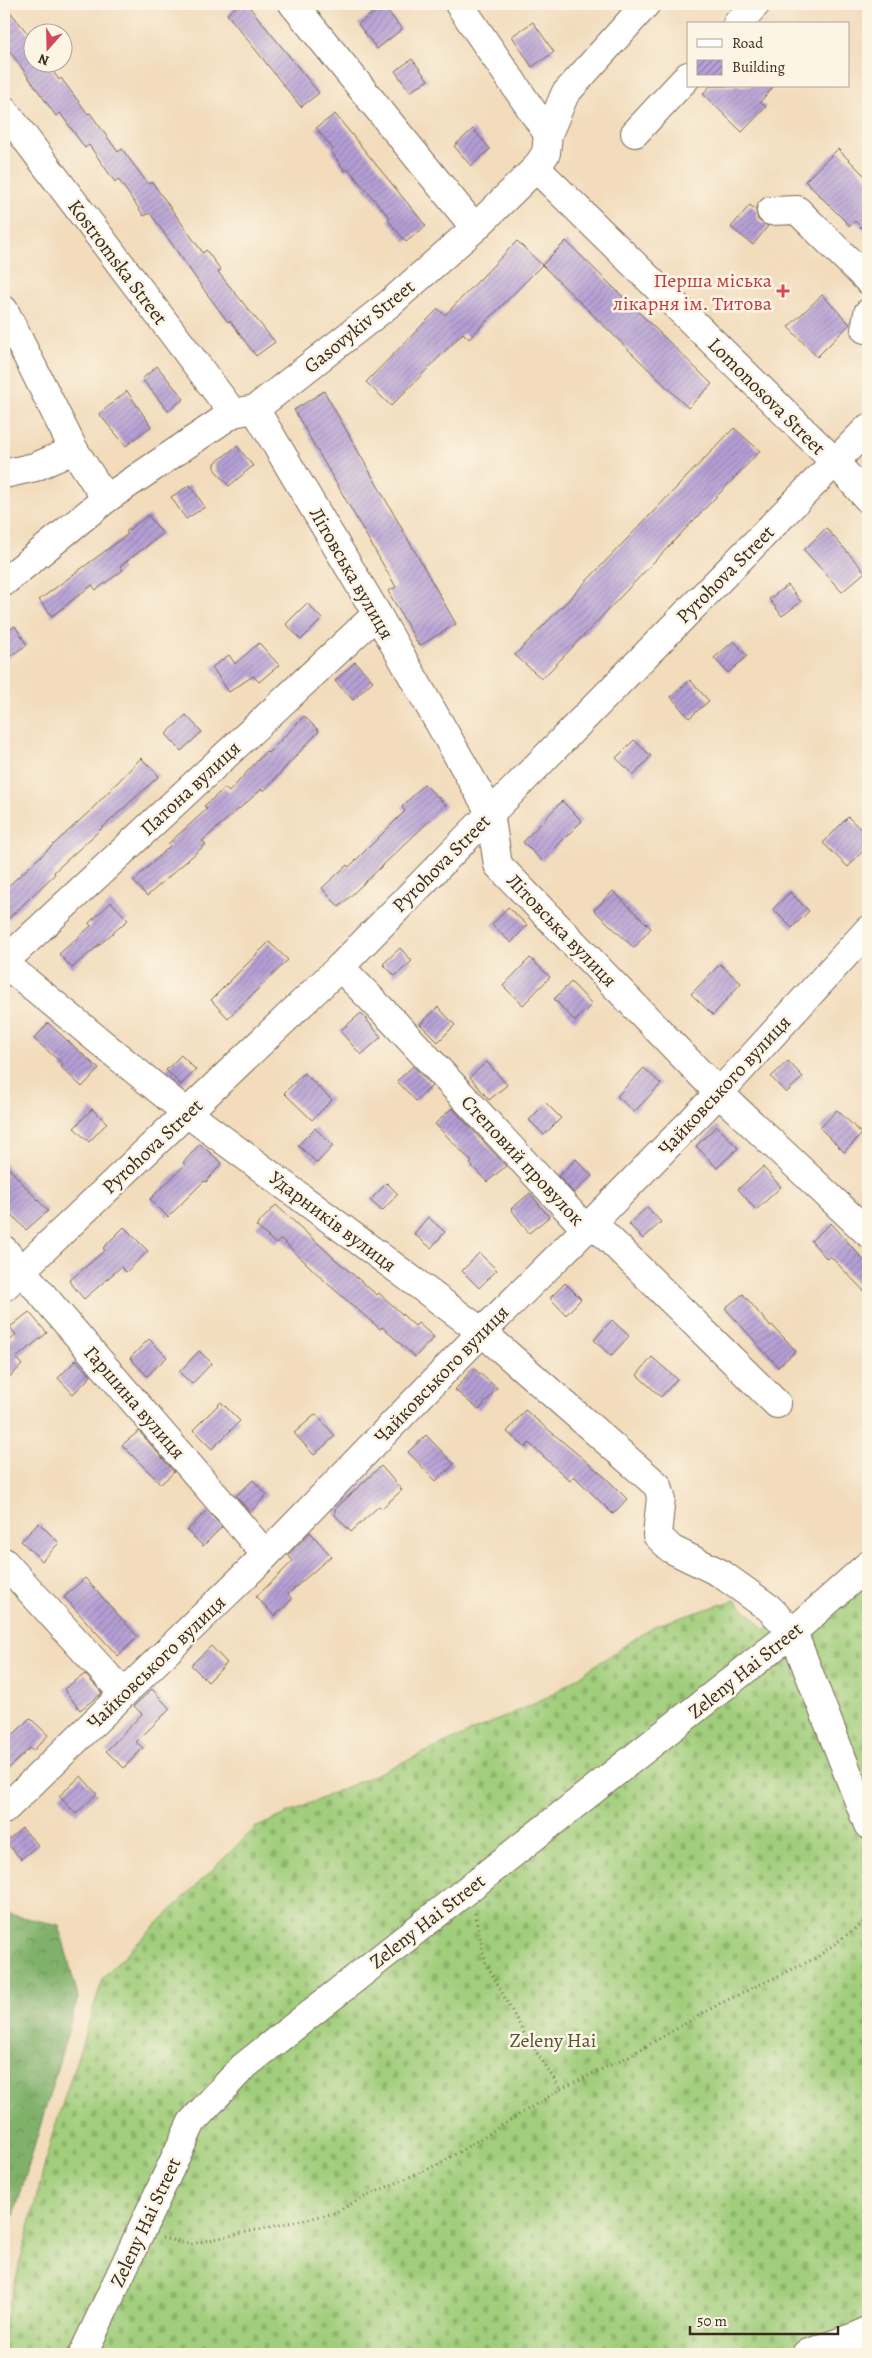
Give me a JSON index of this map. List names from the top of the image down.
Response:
{
  "streets": {
    "street": [
      "Kostromska Street",
      "Gasovykiv Street",
      "Lomonosova Street",
      "Літовська вулиця",
      "Pyrohova Street",
      "Патона вулиця",
      "Чайковського вулиця",
      "Степовий провулок",
      "Ударників вулиця",
      "Гаршина вулиця",
      "Zeleny Hai Street"
    ]
  },
  "crossings": [
    ["Kostromska Street", "Gasovykiv Street"],
    ["Kostromska Street", "Літовська вулиця"],
    ["Gasovykiv Street", "Lomonosova Street"],
    ["Gasovykiv Street", "Літовська вулиця"],
    ["Lomonosova Street", "Pyrohova Street"],
    ["Літовська вулиця", "Pyrohova Street"],
    ["Літовська вулиця", "Патона вулиця"],
    ["Літовська вулиця", "Чайковського вулиця"],
    ["Pyrohova Street", "Степовий провулок"],
    ["Pyrohova Street", "Ударників вулиця"],
    ["Pyrohova Street", "Гаршина вулиця"],
    ["Патона вулиця", "Ударників вулиця"],
    ["Чайковського вулиця", "Степовий провулок"],
    ["Чайковського вулиця", "Ударників вулиця"],
    ["Чайковського вулиця", "Гаршина вулиця"],
    ["Ударників вулиця", "Zeleny Hai Street"]
  ],
  "parks": ["Zeleny Hai"],
  "places": {
    "health": ["Перша міська лікарня ім. Титова"]
  },
  "legend": ["Road", "Building"],
  "scale_bar": "50 m",
  "north": "bottom"
}
